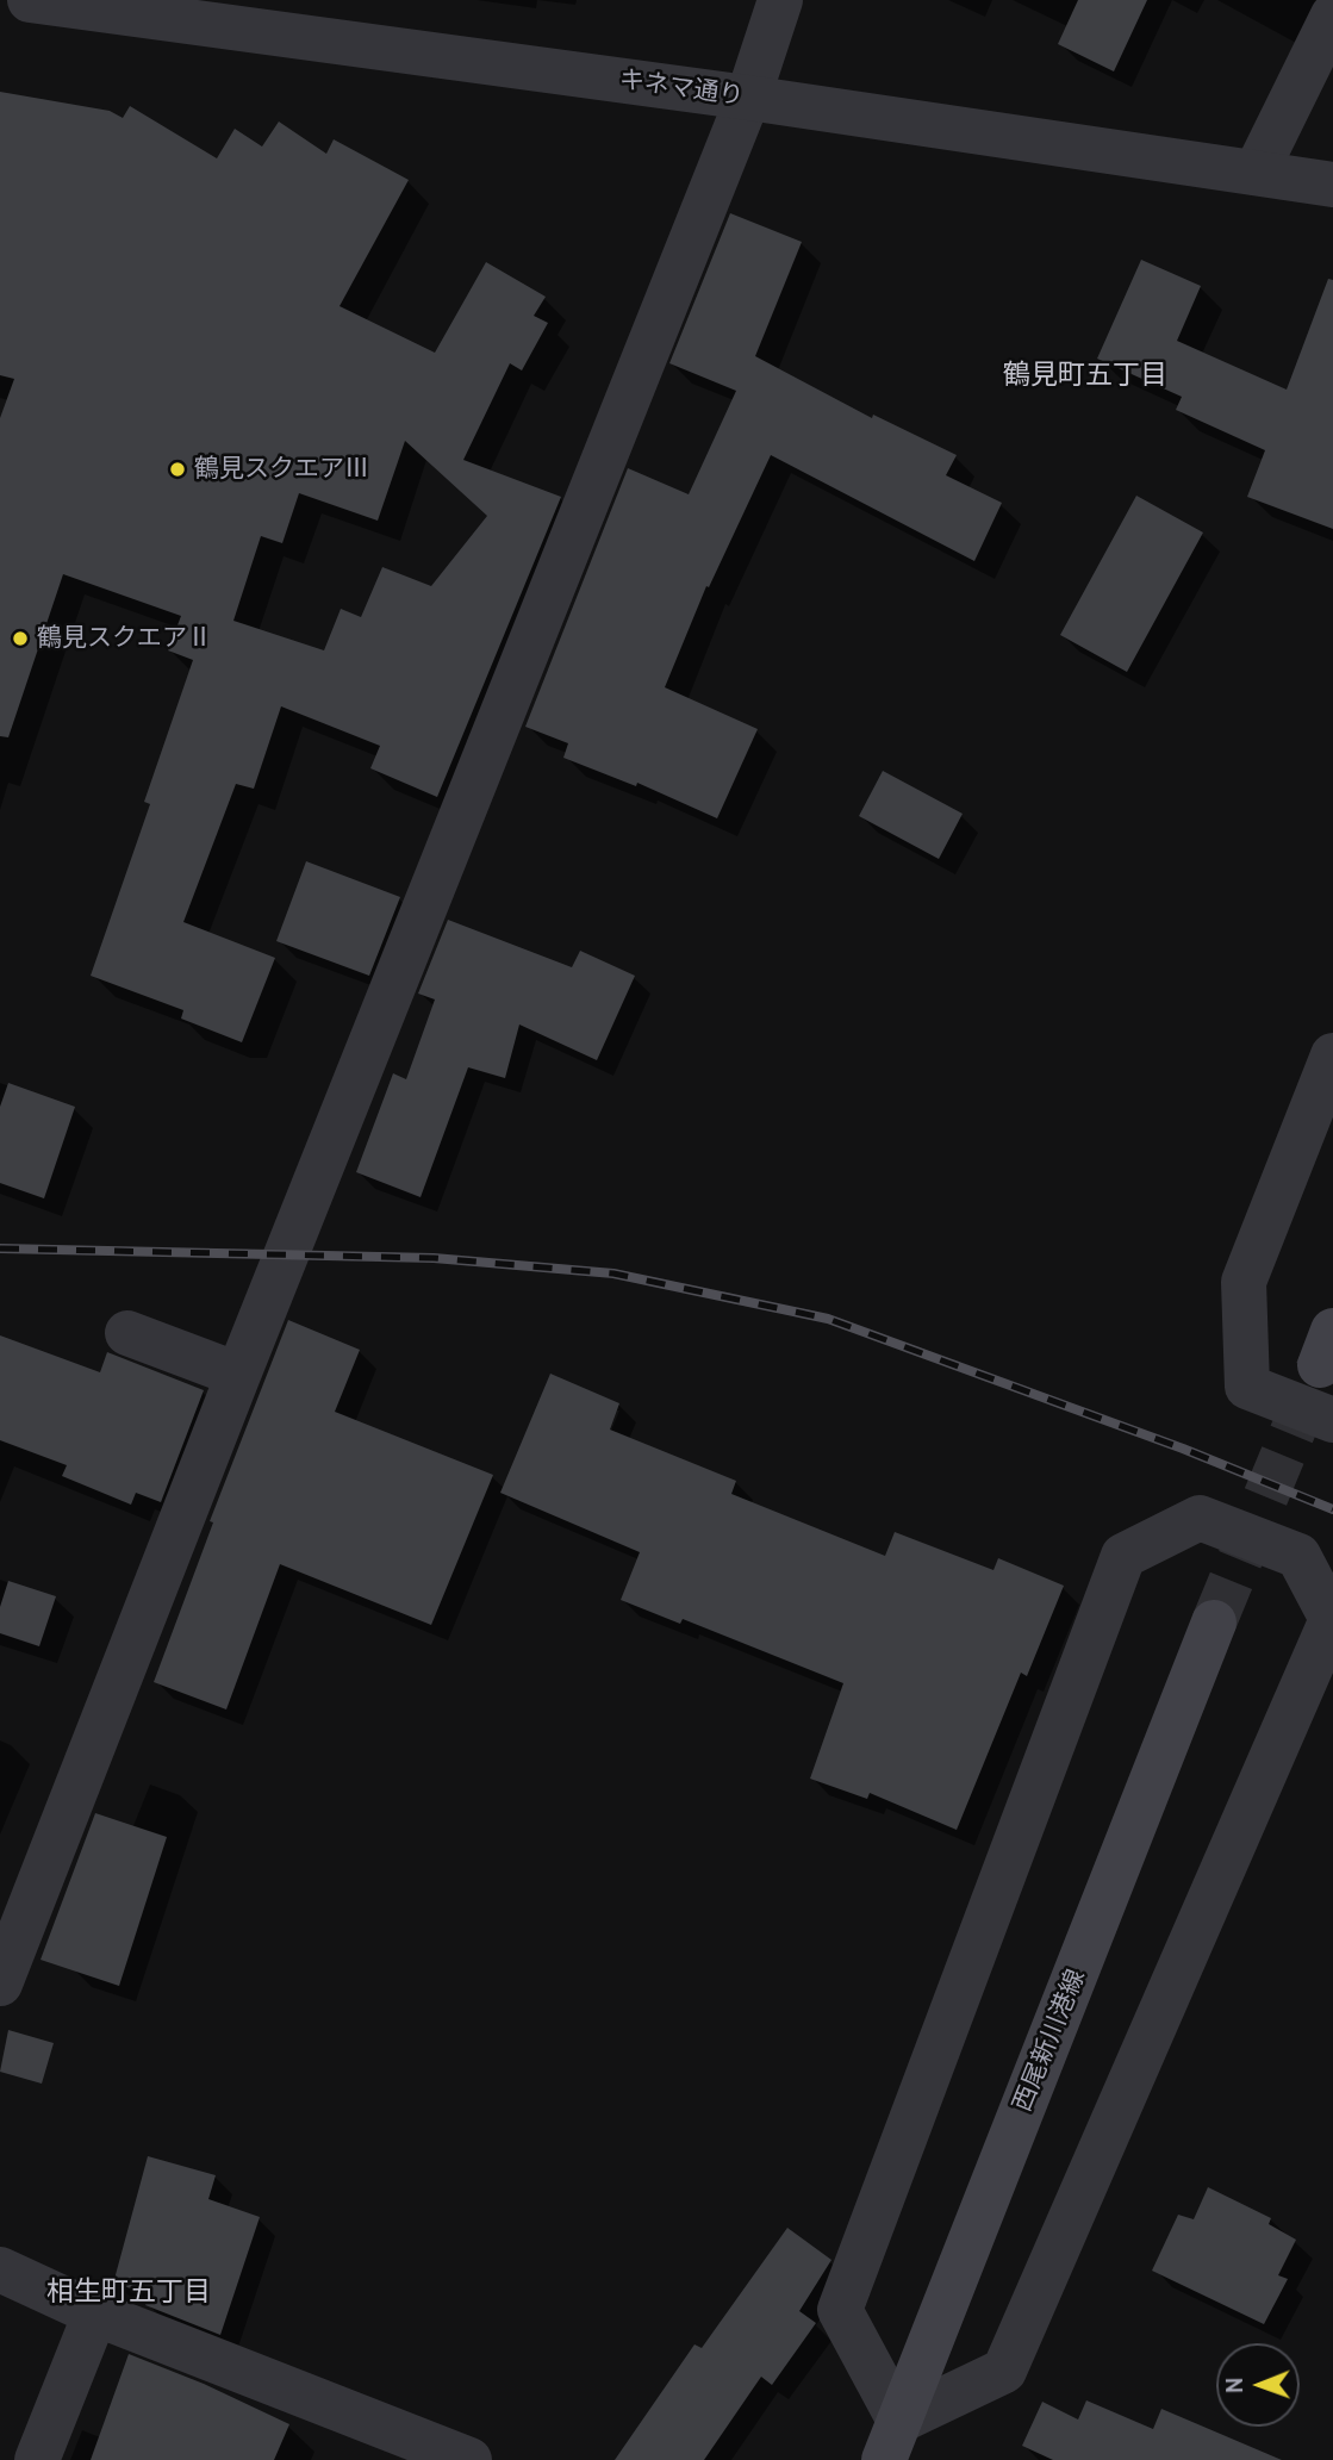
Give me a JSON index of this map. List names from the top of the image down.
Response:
{
  "streets": {
    "main road": ["西尾新川港線"],
    "street": ["キネマ通り"]
  },
  "districts": ["鶴見町五丁目", "相生町五丁目"],
  "places": ["鶴見スクエアⅢ", "鶴見スクエアⅡ"],
  "north": "left"
}
